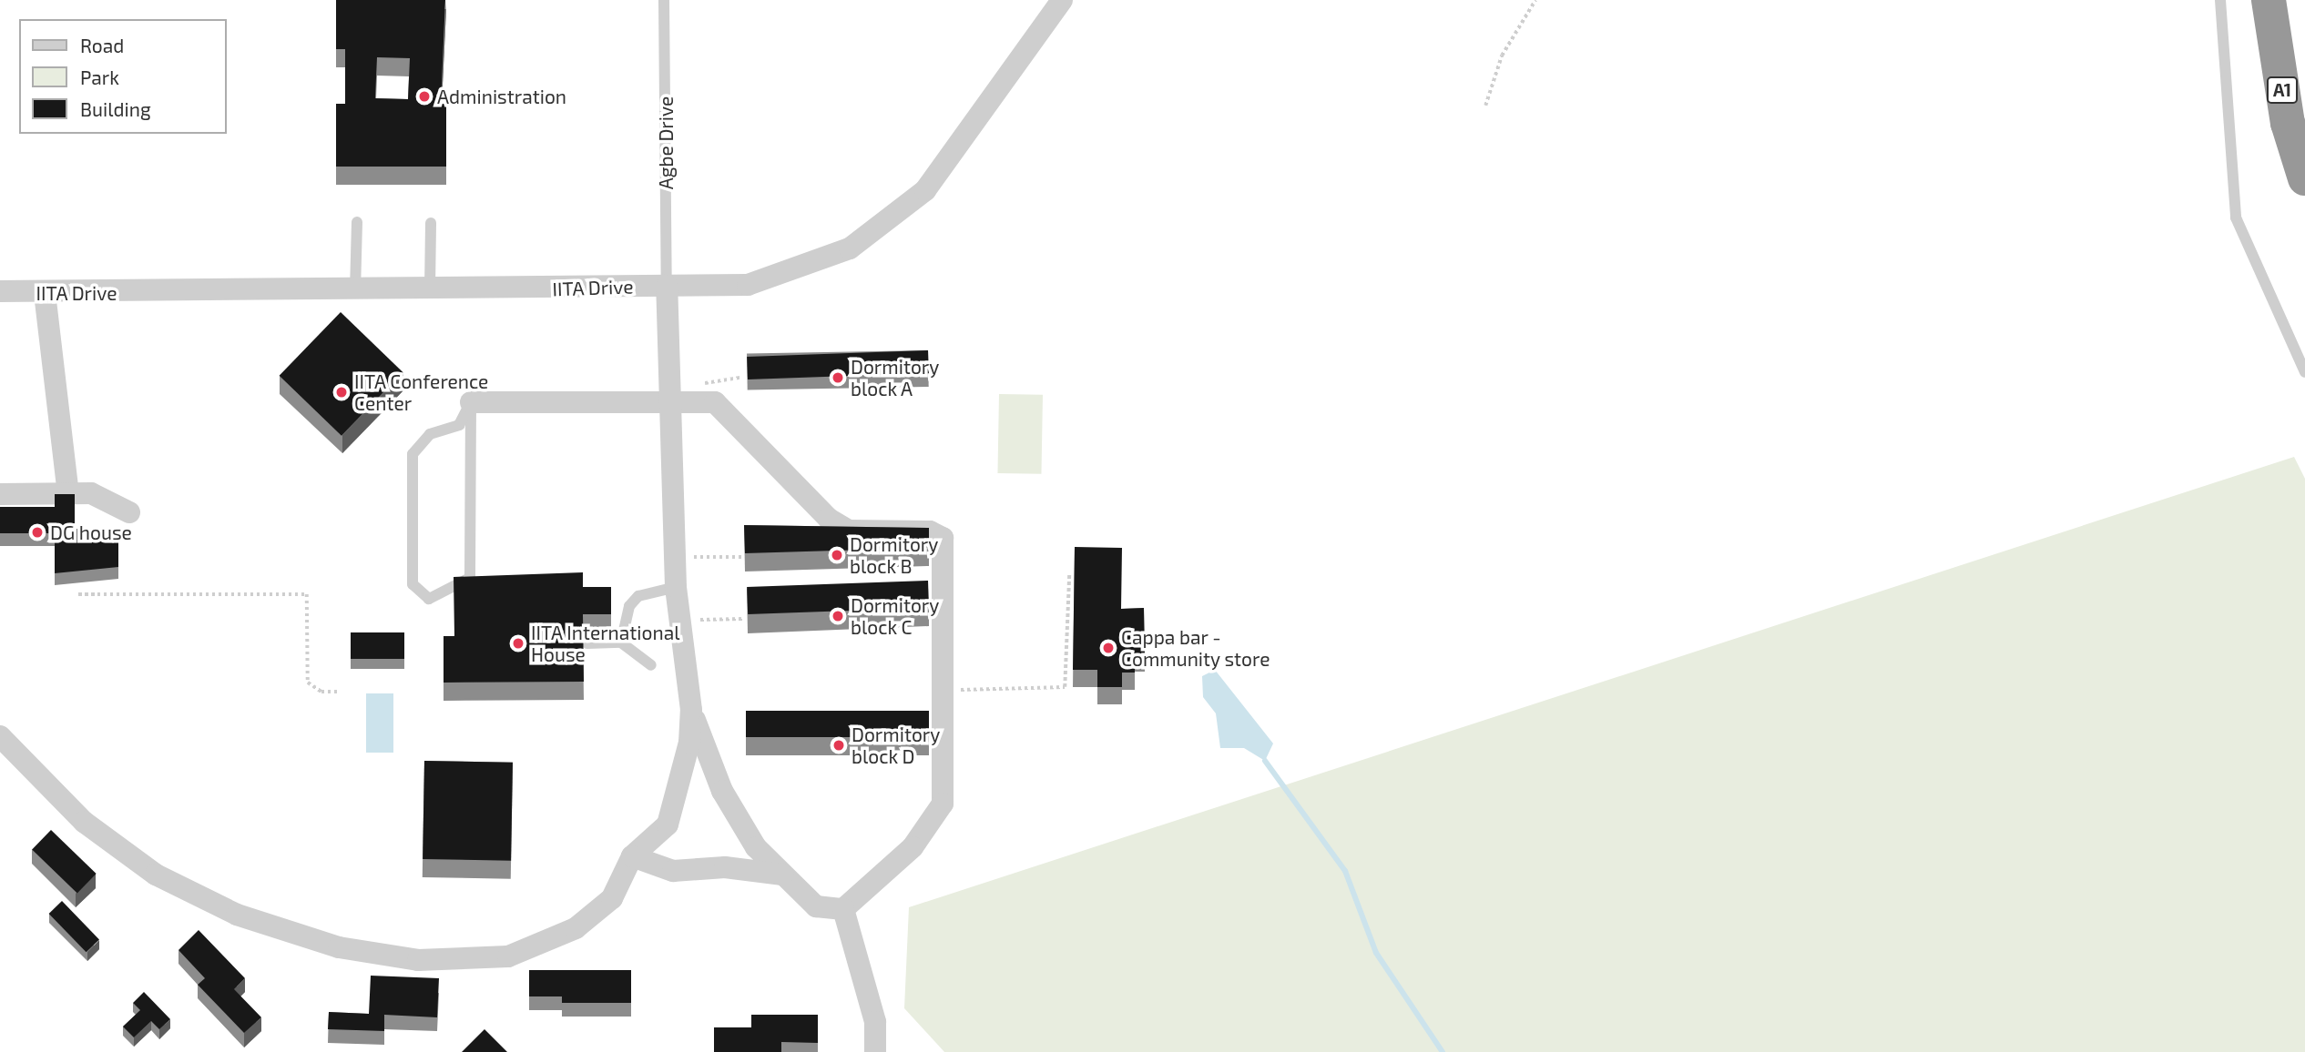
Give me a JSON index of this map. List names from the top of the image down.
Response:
{
  "streets": {
    "highway": ["A1"],
    "street": ["IITA Drive"],
    "lane": ["Agbe Drive"]
  },
  "crossings": [
    ["Agbe Drive", "IITA Drive"]
  ],
  "places": [
    "Administration",
    "Dormitory block A",
    "IITA Conference Center",
    "DG house",
    "Dormitory block B",
    "Dormitory block C",
    "IITA International House",
    "Cappa bar - Community store",
    "Dormitory block D"
  ],
  "legend": ["Road", "Park", "Building"]
}
